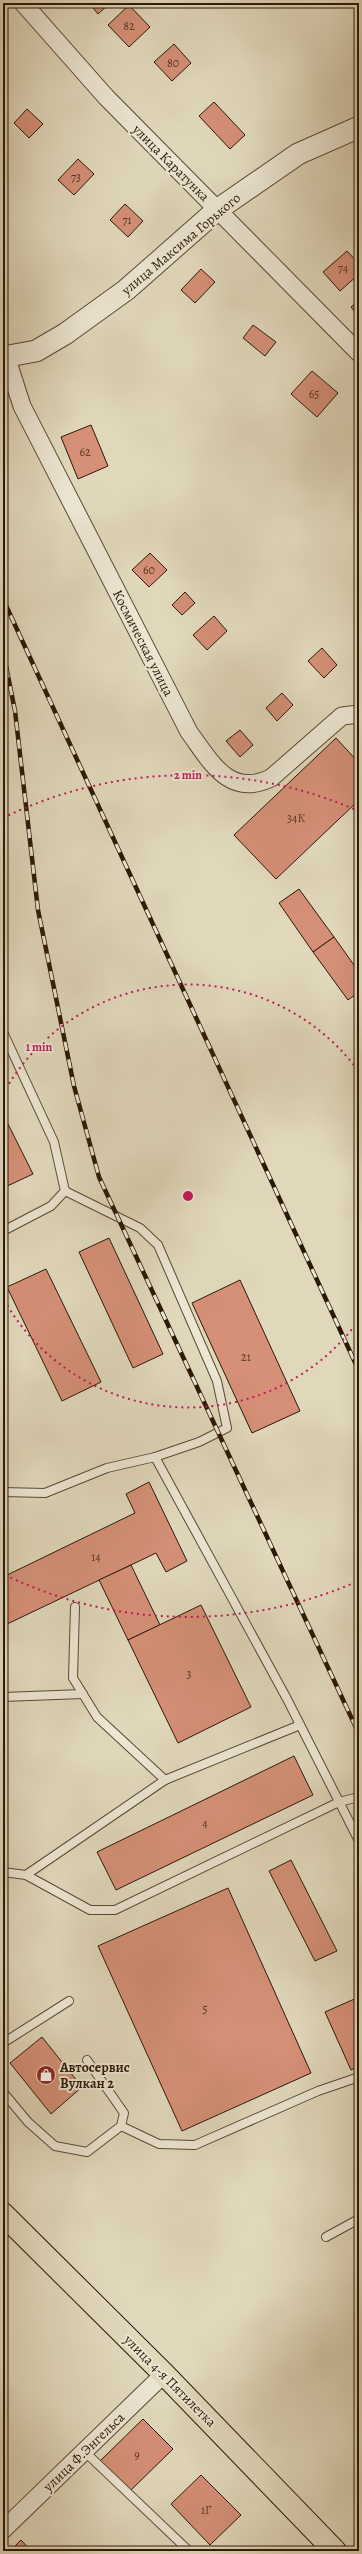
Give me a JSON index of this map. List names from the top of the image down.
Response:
{
  "streets": {
    "main road": ["улица 4-я Пятилетка"],
    "street": [
      "улица Каратунка",
      "улица Максима Горького",
      "Космическая улица",
      "улица Ф.Энгельса"
    ]
  },
  "crossings": [
    ["улица Каратунка", "улица Максима Горького"],
    ["улица Максима Горького", "Космическая улица"],
    ["улица 4-я Пятилетка", "улица Ф.Энгельса"]
  ],
  "places": {
    "shop": ["Автосервис Вулкан 2"]
  },
  "house_numbers": [
    "82",
    "80",
    "73",
    "71",
    "74",
    "65",
    "62",
    "60",
    "34К",
    "21",
    "14",
    "3",
    "4",
    "5",
    "9",
    "1Г"
  ],
  "rings": ["2 min", "1 min"]
}
